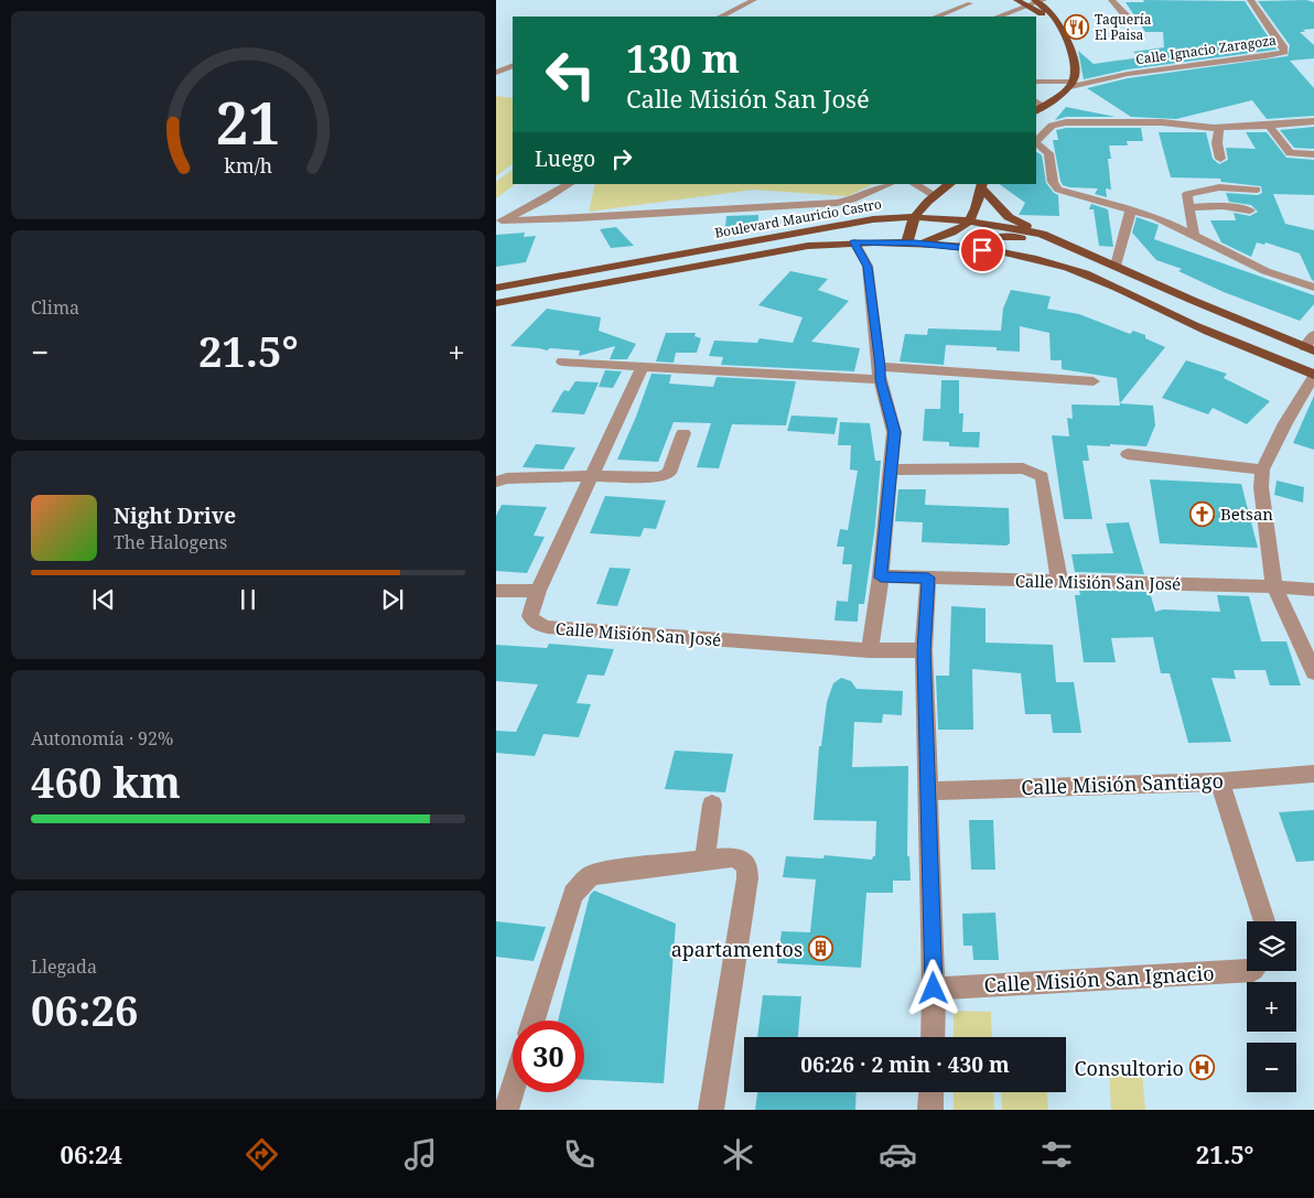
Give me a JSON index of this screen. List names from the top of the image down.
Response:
{
  "streets": {
    "main road": ["Boulevard Mauricio Castro"],
    "street": [
      "Calle Ignacio Zaragoza",
      "Calle Misión San José",
      "Calle Misión Santiago",
      "Calle Misión San Ignacio"
    ]
  },
  "places": {
    "restaurant": ["Taquería El Paisa"],
    "church": ["Betsan"],
    "building": ["apartamentos"],
    "hospital": ["Consultorio"]
  },
  "page": {
    "turn": ["130 m", "Calle Misión San José"],
    "then": "Luego",
    "tile": [
      "Clima",
      ["Autonomía · 92%", "460 km"],
      ["Llegada", "06:26"]
    ],
    "heat": ["−", "21.5°", "+"],
    "song": ["Night Drive", "The Halogens"],
    "map_buttons": ["+", "−"],
    "limit": "30",
    "trip": "06:26 · 2 min · 430 m",
    "tabs": ["06:24", "21.5°"],
    "gauge": ["21", "km/h"]
  }
}
